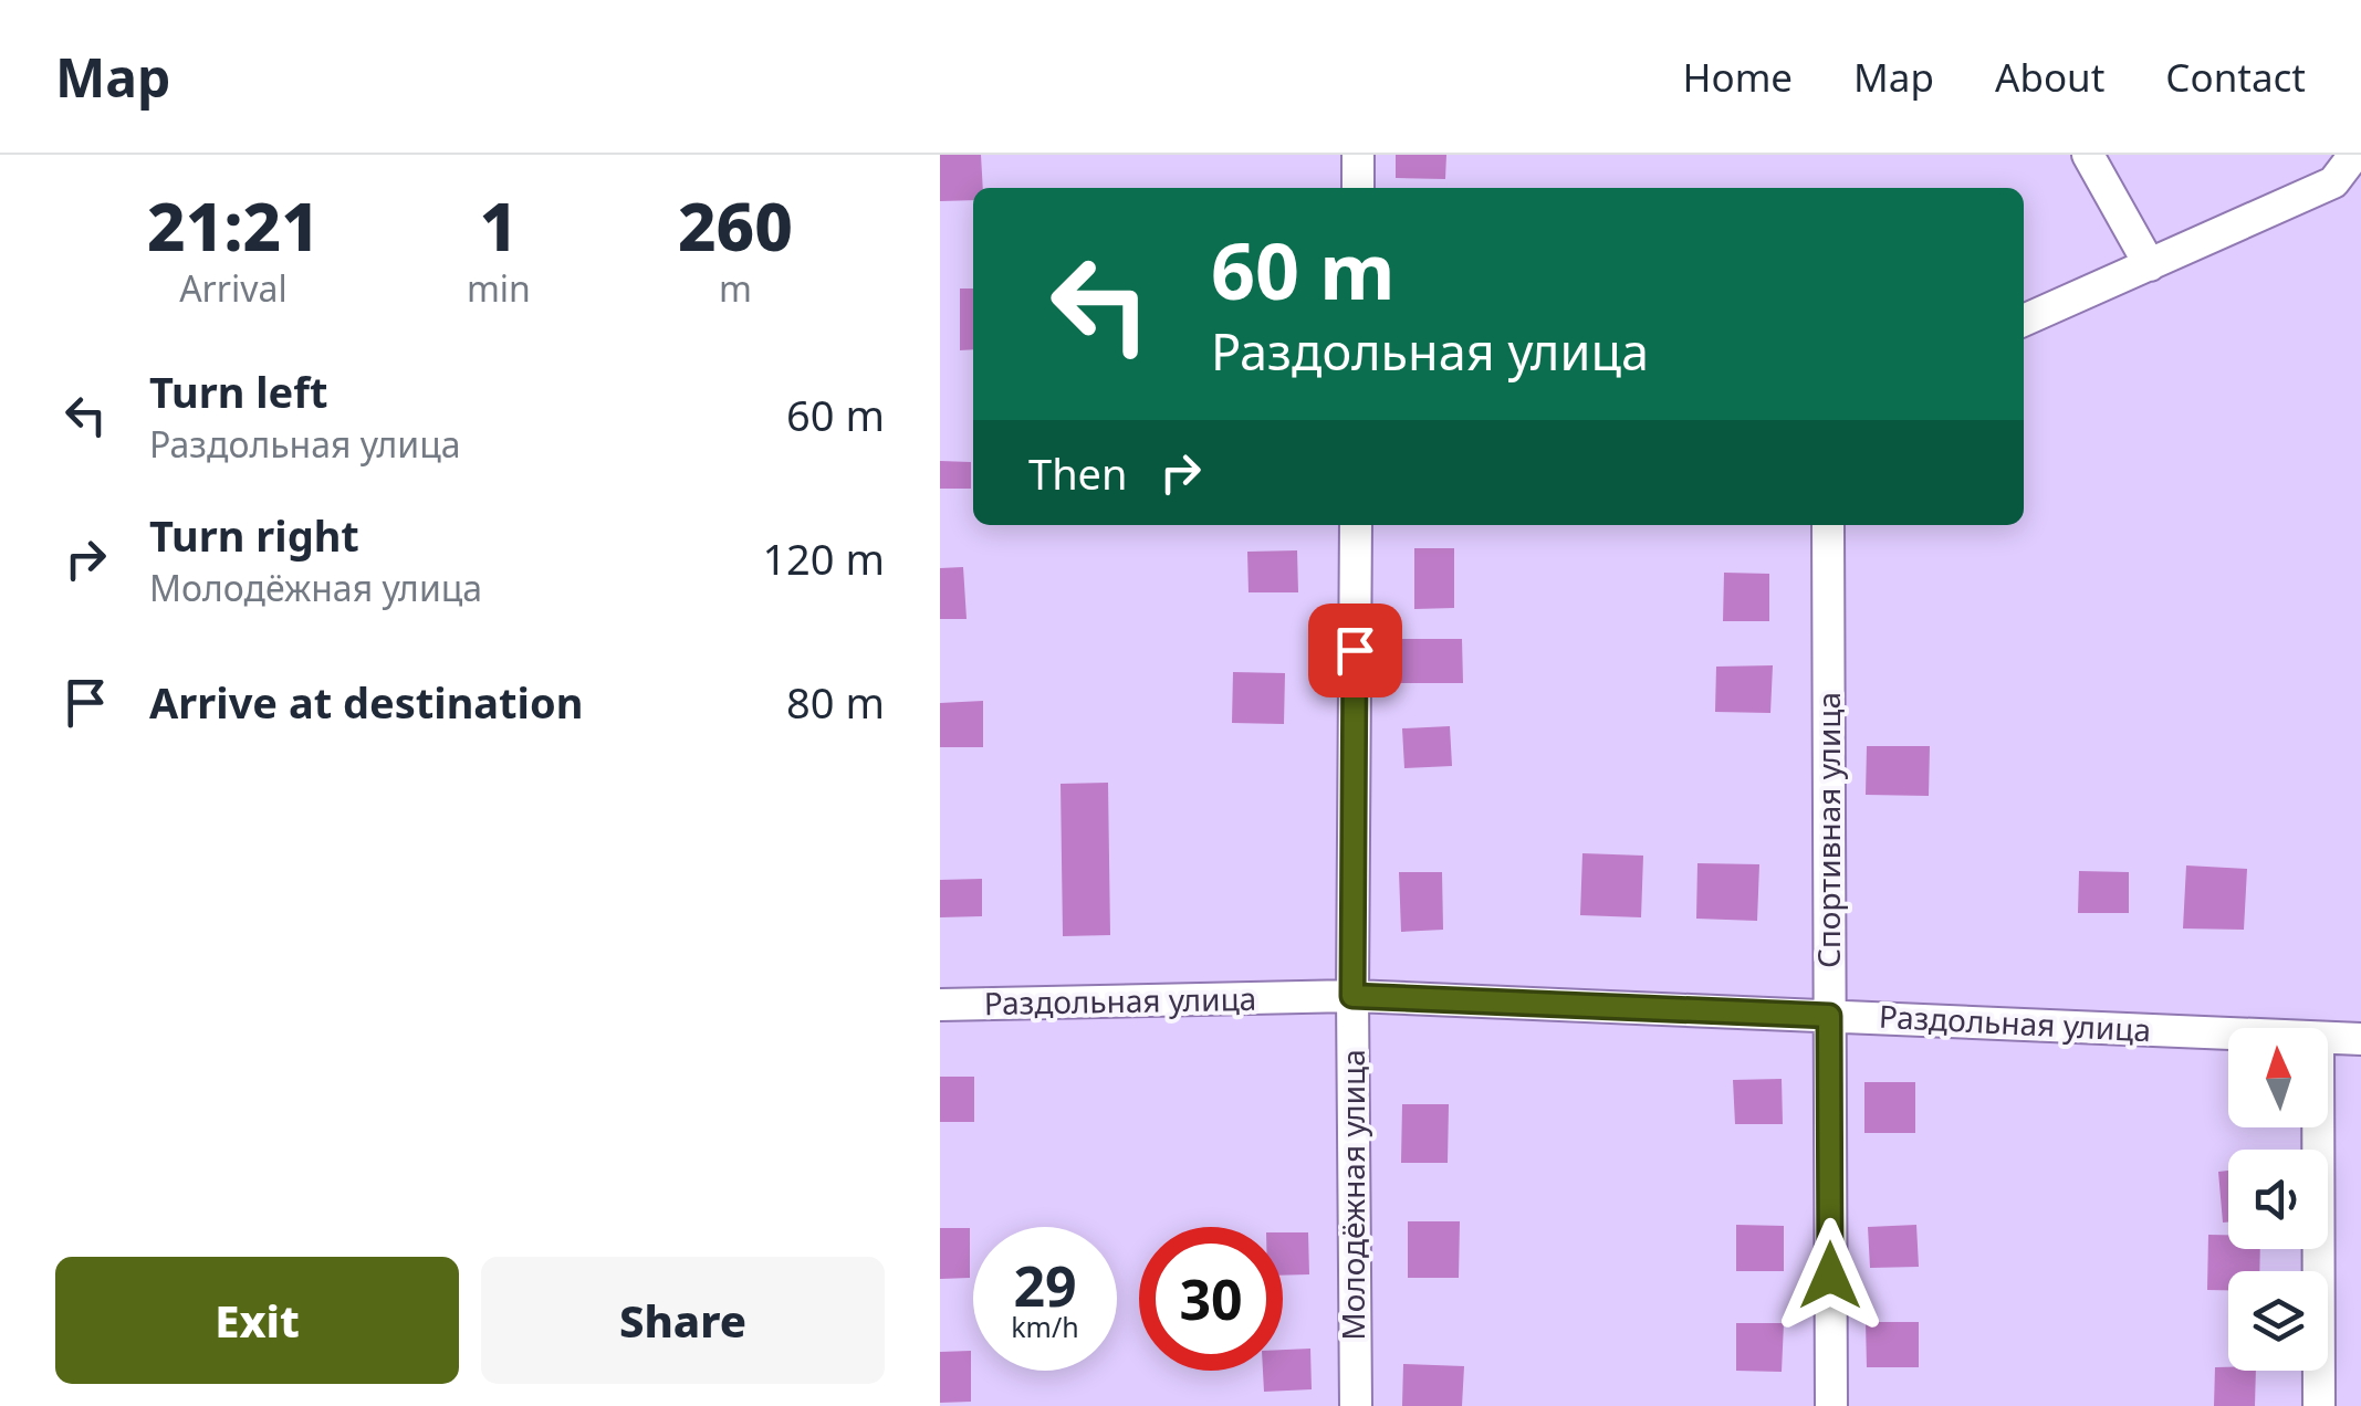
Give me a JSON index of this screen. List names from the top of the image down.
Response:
{
  "streets": {
    "street": ["Спортивная улица", "Раздольная улица", "Молодёжная улица"]
  },
  "crossings": [
    ["Спортивная улица", "Раздольная улица"],
    ["Раздольная улица", "Молодёжная улица"]
  ],
  "north": "top",
  "page": {
    "header": "Map",
    "nav": [
      "Home",
      "Map",
      "About",
      "Contact"
    ],
    "eta": [
      "21:21",
      "Arrival",
      "1",
      "min",
      "260",
      "m"
    ],
    "turn": ["60 m", "Раздольная улица"],
    "list": [
      {
        "name": "Turn left",
        "note": "Раздольная улица",
        "value": "60 m"
      },
      {
        "name": "Turn right",
        "note": "Молодёжная улица",
        "value": "120 m"
      },
      {
        "name": "Arrive at destination",
        "value": "80 m"
      }
    ],
    "then": "Then",
    "speed": "29 km/h",
    "limit": "30",
    "buttons": ["Exit", "Share"]
  }
}
